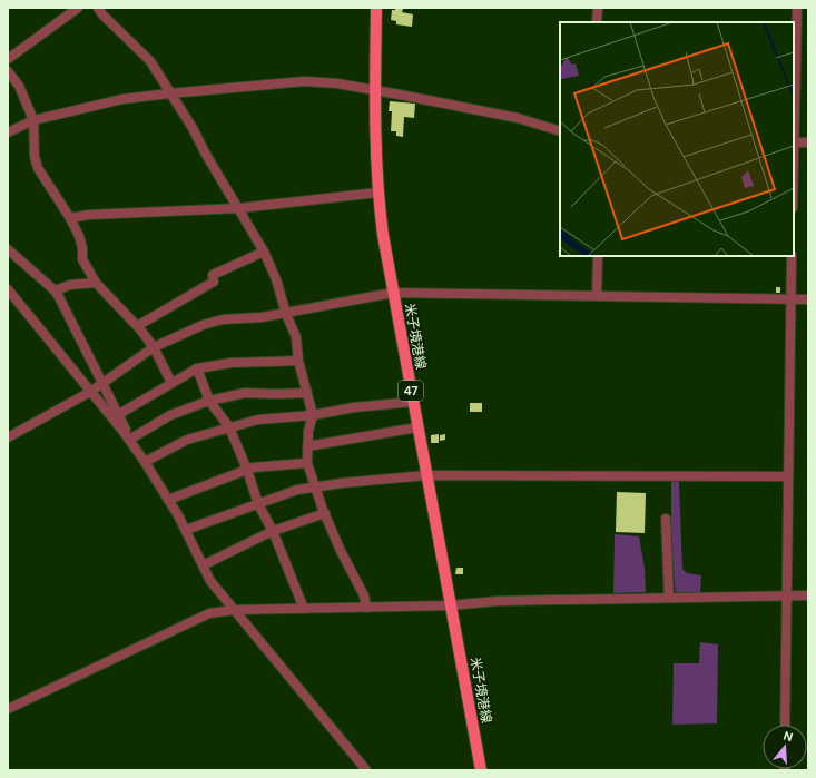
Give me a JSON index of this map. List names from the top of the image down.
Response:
{
  "streets": {
    "main road": ["米子境港線", "47"]
  },
  "north": "top"
}
